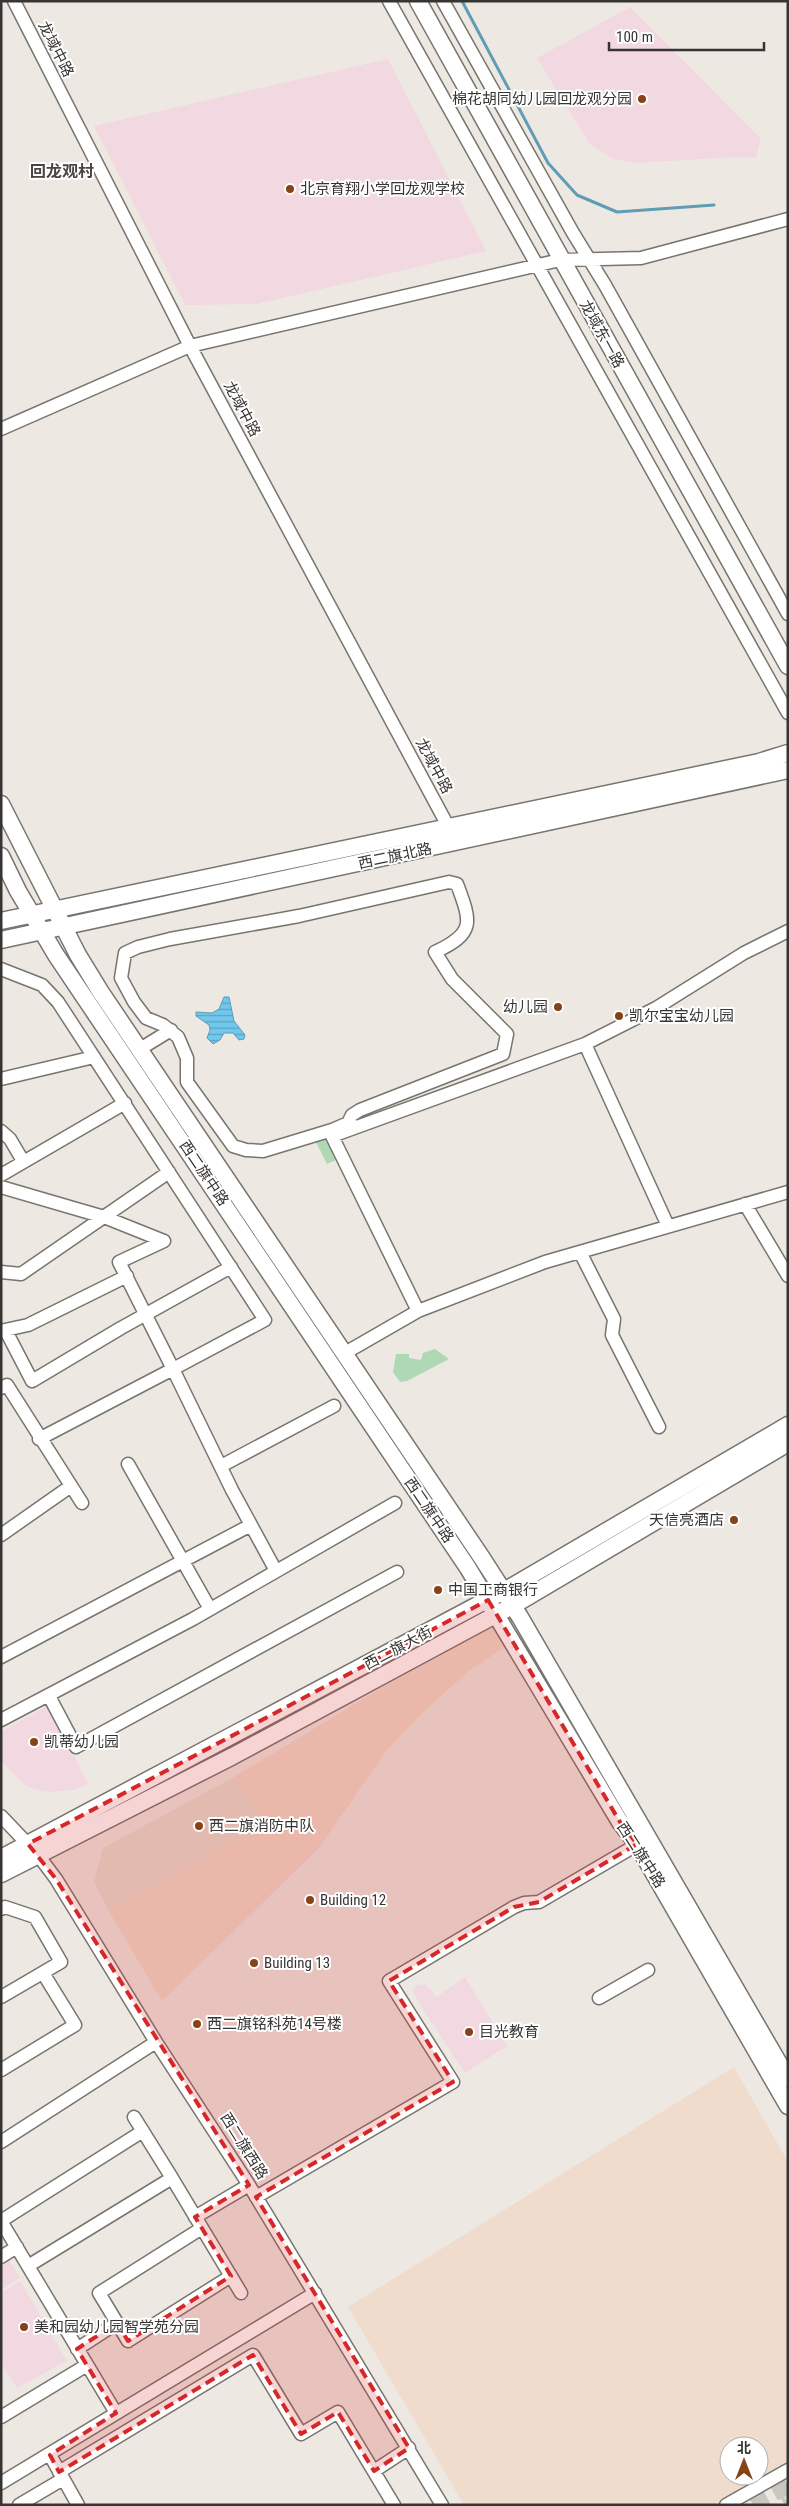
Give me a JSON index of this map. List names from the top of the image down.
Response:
{
  "streets": {
    "main road": [
      "龙域东一路",
      "西二旗北路",
      "西二旗中路",
      "西二旗大街"
    ],
    "street": ["龙域中路", "西二旗西路"]
  },
  "crossings": [
    ["龙域中路", "西二旗北路"],
    ["西二旗北路", "西二旗中路"],
    ["西二旗中路", "西二旗大街"],
    ["西二旗大街", "西二旗西路"]
  ],
  "districts": ["回龙观村"],
  "places": [
    "棉花胡同幼儿园回龙观分园",
    "北京育翔小学回龙观学校",
    "幼儿园",
    "凯尔宝宝幼儿园",
    "天信亮酒店",
    "中国工商银行",
    "凯蒂幼儿园",
    "西二旗消防中队",
    "Building 12",
    "Building 13",
    "西二旗铭科苑14号楼",
    "目光教育",
    "美和园幼儿园智学苑分园"
  ],
  "scale_bar": "100 m",
  "north": "top"
}
